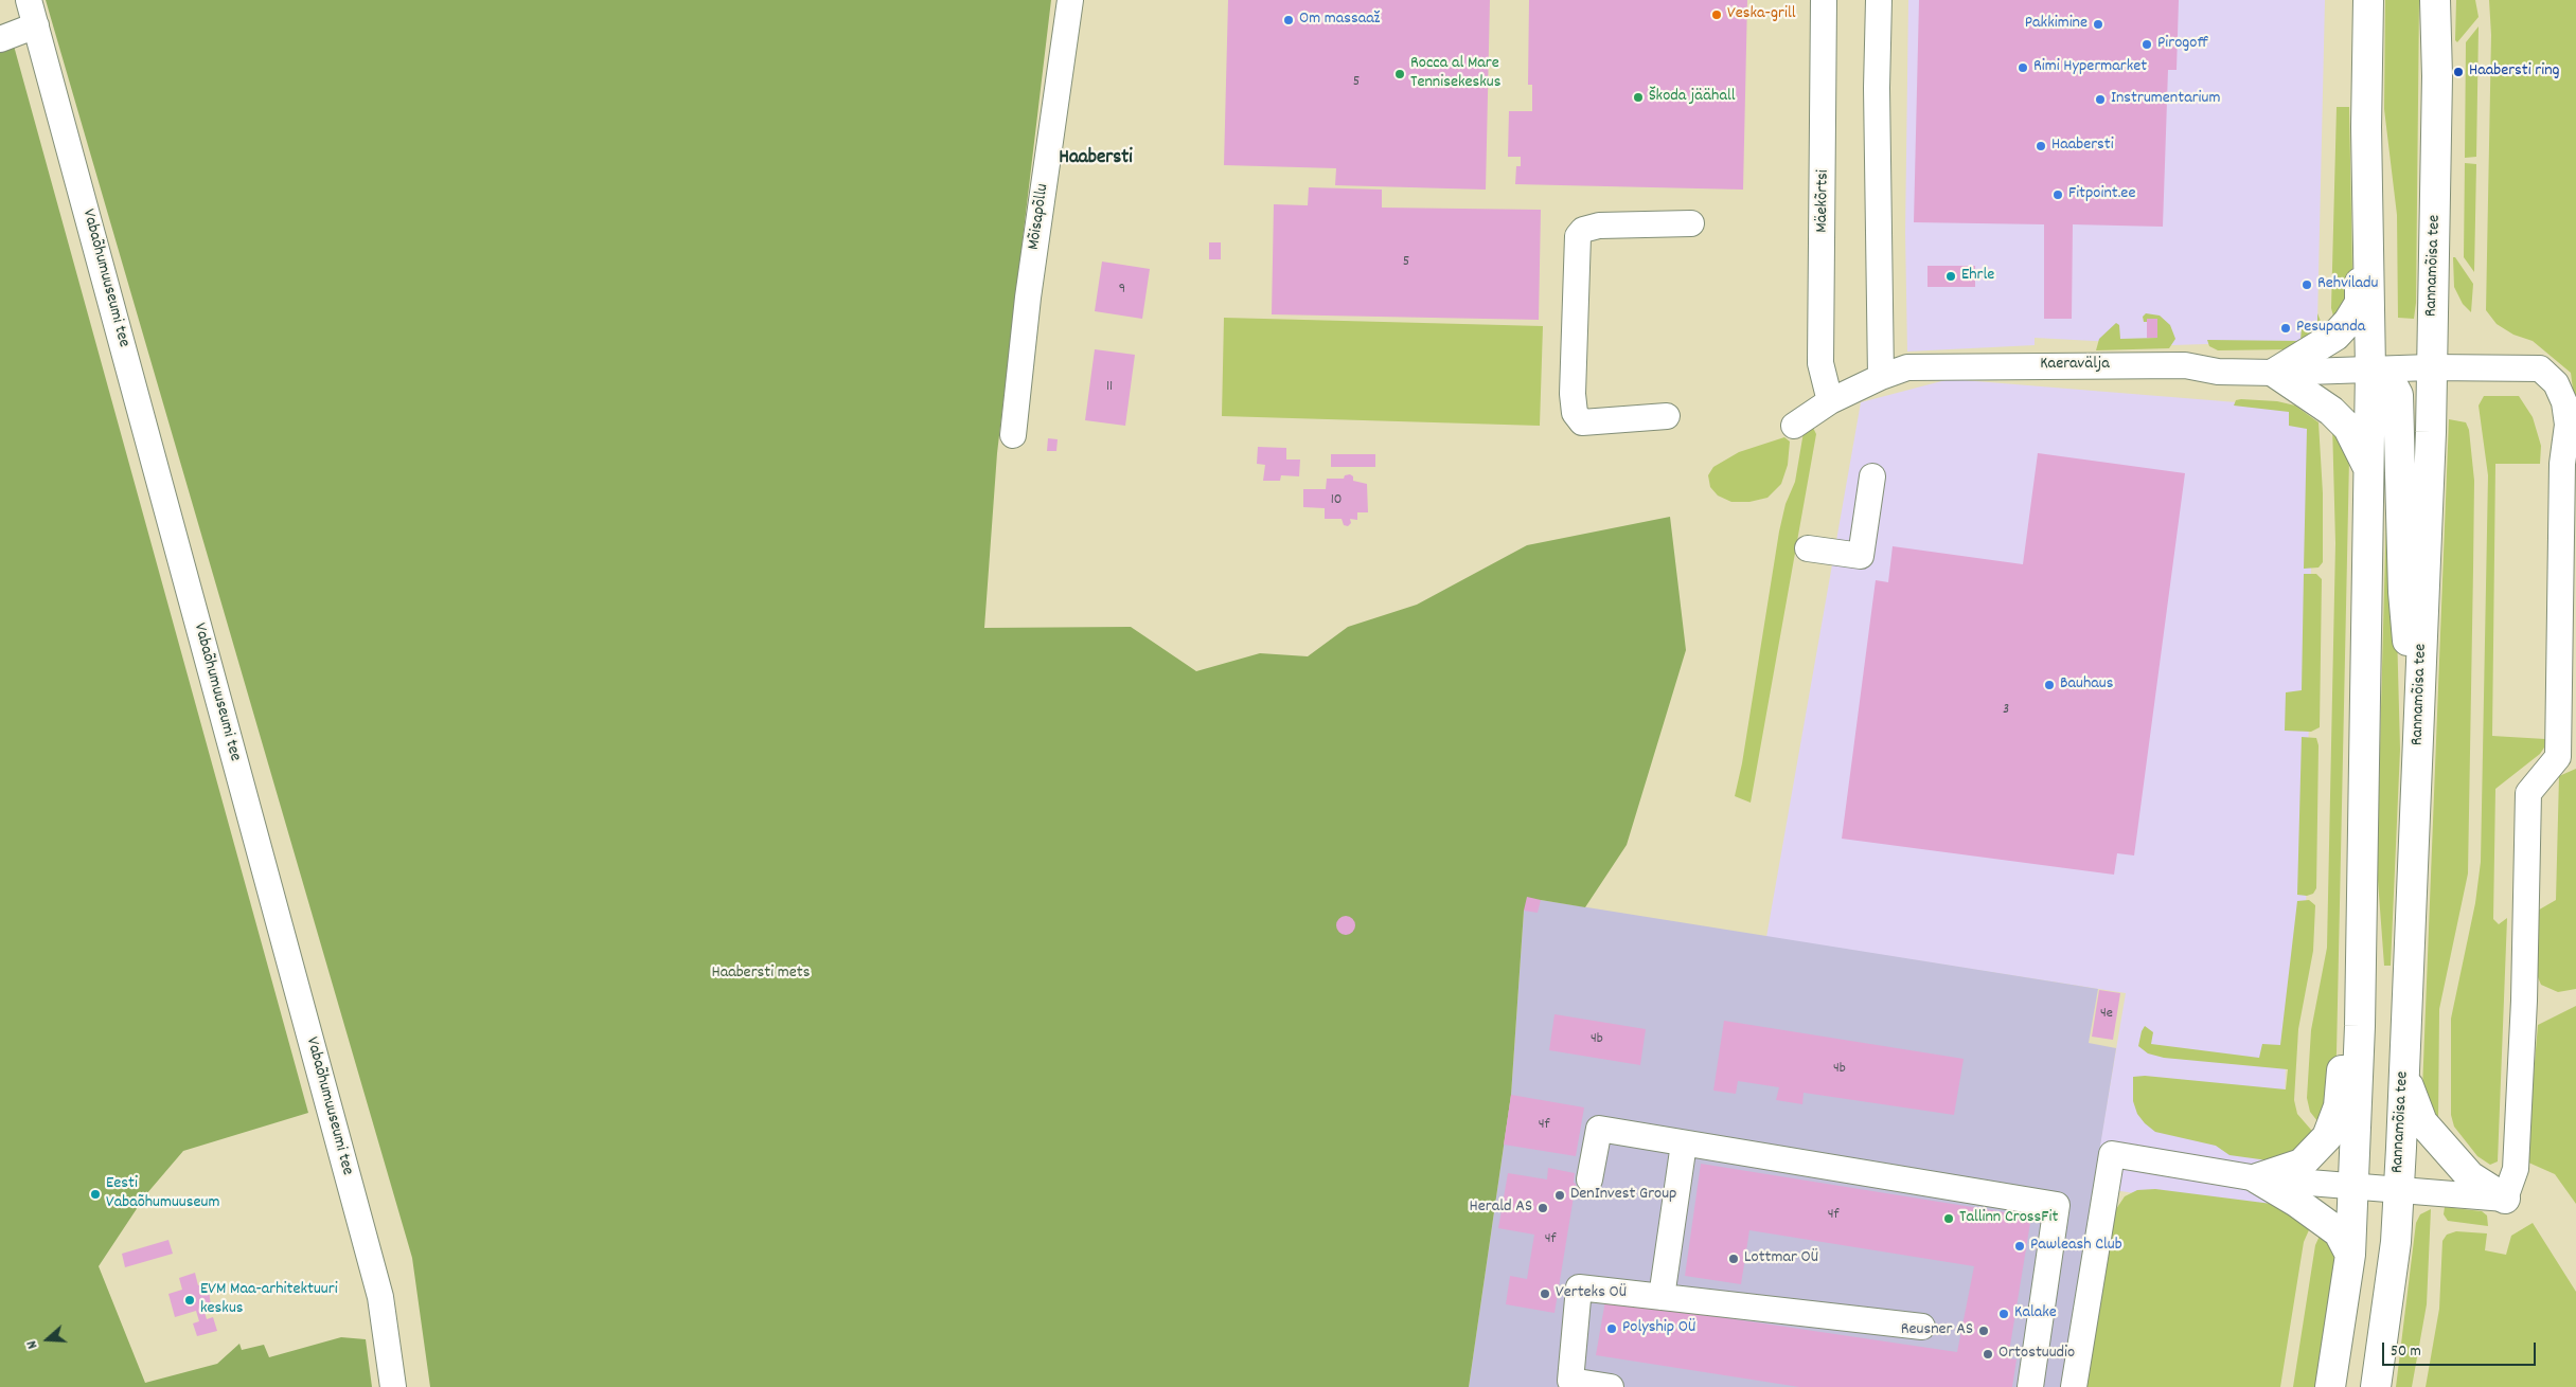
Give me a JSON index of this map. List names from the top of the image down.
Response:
{
  "streets": {
    "main road": ["Rannamõisa tee"],
    "street": [
      "Mäekõrtsi",
      "Mõisapõllu",
      "Vabaõhumuuseumi tee",
      "Kaeravälja"
    ]
  },
  "crossings": [
    ["Mäekõrtsi", "Kaeravälja"],
    ["Rannamõisa tee", "Kaeravälja"]
  ],
  "districts": ["Haabersti"],
  "parks": ["Haabersti mets"],
  "places": [
    "Veska-grill",
    "Om massaaž",
    "Pakkimine",
    "Pirogoff",
    "Rimi Hypermarket",
    "Haabersti ring",
    "Rocca al Mare Tennisekeskus",
    "Škoda jäähall",
    "Instrumentarium",
    "Haabersti",
    "Fitpoint.ee",
    "Ehrle",
    "Rehviladu",
    "Pesupanda",
    "Bauhaus",
    "Eesti Vabaõhumuuseum",
    "DenInvest Group",
    "Herald AS",
    "Tallinn CrossFit",
    "Pawleash Club",
    "Lottmar OÜ",
    "Verteks OÜ",
    "EVM Maa-arhitektuuri keskus",
    "Kalake",
    "Polyship OÜ",
    "Reusner AS",
    "Ortostuudio"
  ],
  "house_numbers": [
    "5",
    "5",
    "9",
    "11",
    "10",
    "3",
    "4e",
    "4b",
    "4b",
    "4f",
    "4f",
    "4f"
  ],
  "scale_bar": "50 m",
  "north": "left"
}
